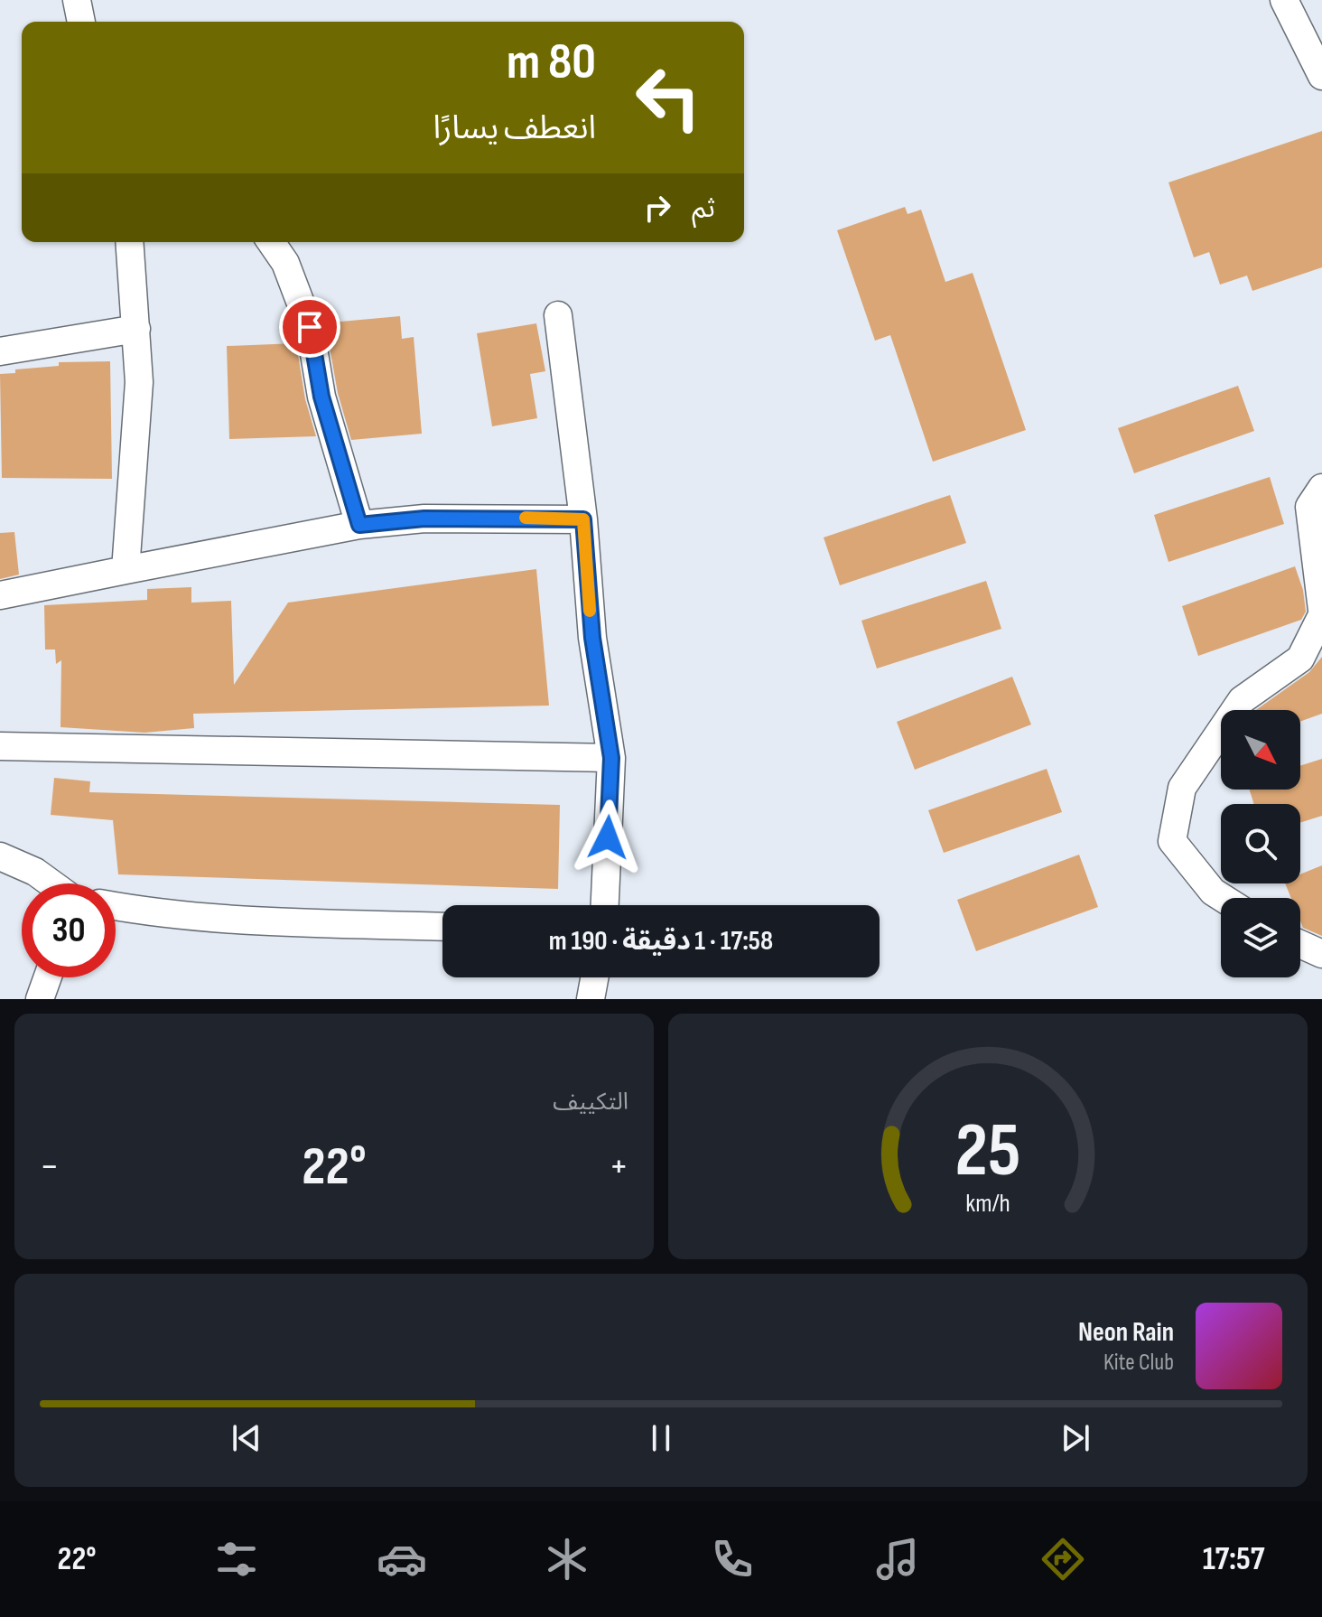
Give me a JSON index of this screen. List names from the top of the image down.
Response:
{
  "north": "bottom right",
  "page": {
    "turn": ["80 m", "انعطف يسارًا"],
    "then": "ثم",
    "limit": "30",
    "trip": "17:58 · 1 دقيقة · 190 m",
    "tile": "التكييف",
    "heat": ["−", "22°", "+"],
    "song": ["Neon Rain", "Kite Club"],
    "tabs": ["17:57", "22°"],
    "gauge": ["25", "km/h"]
  }
}
